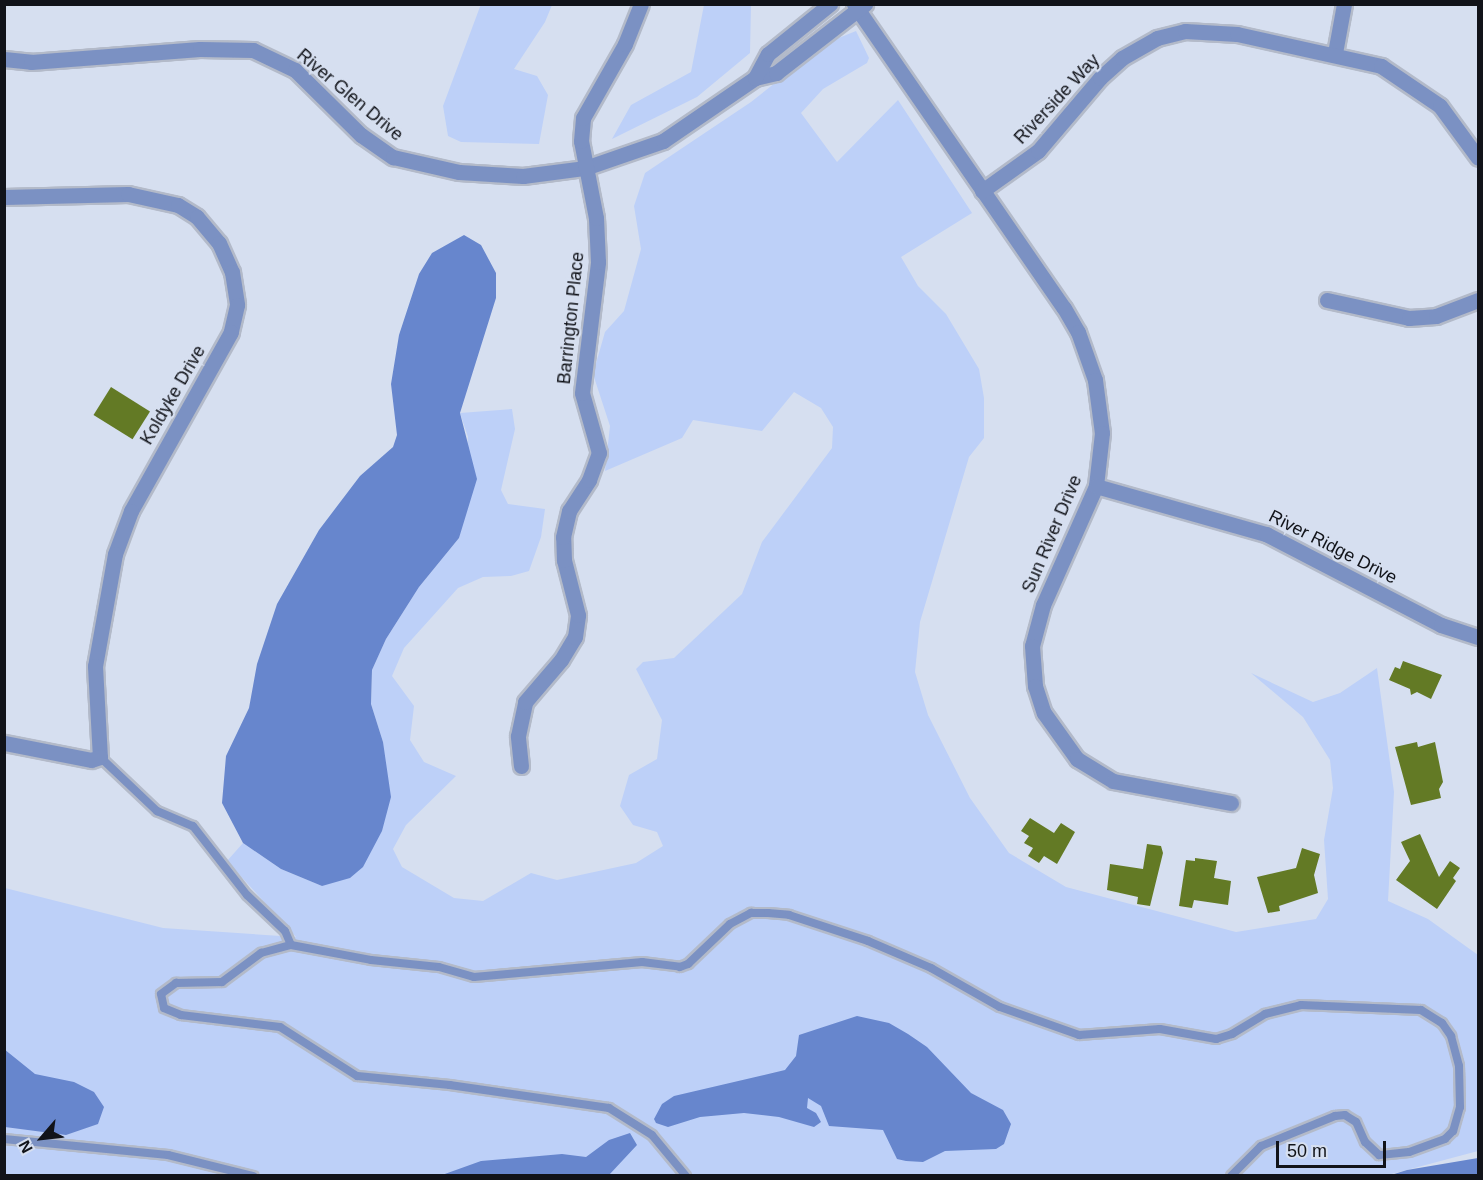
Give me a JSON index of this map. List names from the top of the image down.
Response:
{
  "streets": {
    "street": [
      "River Glen Drive",
      "Riverside Way",
      "Barrington Place",
      "Koldyke Drive",
      "Sun River Drive",
      "River Ridge Drive"
    ]
  },
  "crossings": [
    ["River Glen Drive", "Barrington Place"],
    ["River Glen Drive", "Sun River Drive"],
    ["Riverside Way", "Sun River Drive"],
    ["Sun River Drive", "River Ridge Drive"]
  ],
  "scale_bar": "50 m",
  "north": "bottom left"
}
